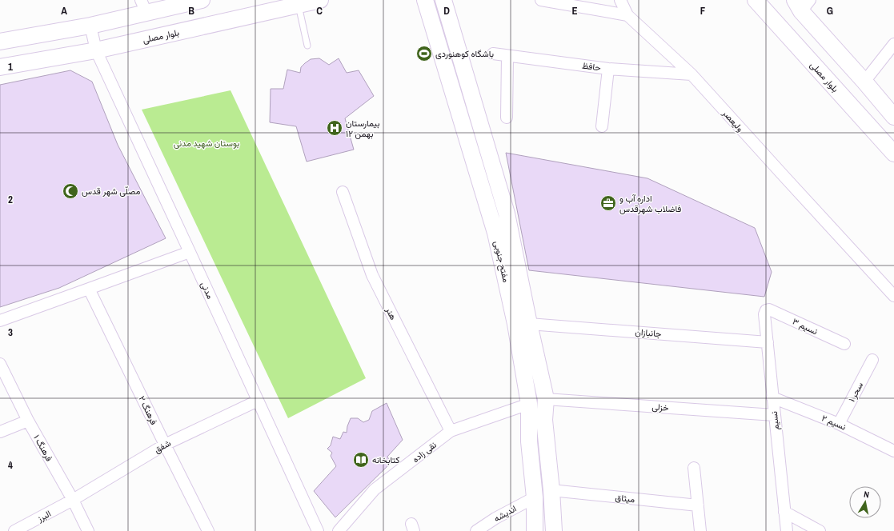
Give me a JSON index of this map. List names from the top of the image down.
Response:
{
  "streets": {
    "street": [
      "بلوار مصلی",
      "حافظ",
      "ولیعصر",
      "مفتح جنوبی",
      "مدنی",
      "هنر",
      "نسیم ۳",
      "جانبازان",
      "سحر ۱",
      "خزلی",
      "فرهنگ ۲",
      "نسیم",
      "نسیم ۲",
      "شفق",
      "فرهنگ ۱",
      "نقی زاده",
      "میثاق",
      "اندیشه",
      "البرز"
    ]
  },
  "crossings": [
    ["بلوار مصلی", "مدنی"],
    ["حافظ", "ولیعصر"],
    ["مفتح جنوبی", "جانبازان"],
    ["مفتح جنوبی", "خزلی"],
    ["مفتح جنوبی", "نقی زاده"],
    ["مفتح جنوبی", "میثاق"],
    ["مفتح جنوبی", "اندیشه"],
    ["مدنی", "شفق"],
    ["هنر", "نقی زاده"],
    ["نسیم ۳", "نسیم"],
    ["جانبازان", "نسیم"],
    ["سحر ۱", "نسیم ۲"],
    ["خزلی", "نسیم"],
    ["فرهنگ ۲", "شفق"],
    ["نسیم", "نسیم ۲"],
    ["شفق", "فرهنگ ۱"],
    ["شفق", "البرز"],
    ["فرهنگ ۱", "البرز"]
  ],
  "parks": ["بوستان شهید مدنی"],
  "places": {
    "sports": ["باشگاه کوهنوردی"],
    "hospital": ["بیمارستان ۱۲ بهمن"],
    "mosque": ["مصلّی شهر قدس"],
    "office": ["اداره آب و فاضلاب شهرقدس"],
    "library": ["کتابخانه"]
  },
  "north": "top",
  "grid": {
    "columns": [
      "A",
      "B",
      "C",
      "D",
      "E",
      "F",
      "G"
    ],
    "rows": [
      "1",
      "2",
      "3",
      "4"
    ]
  }
}
